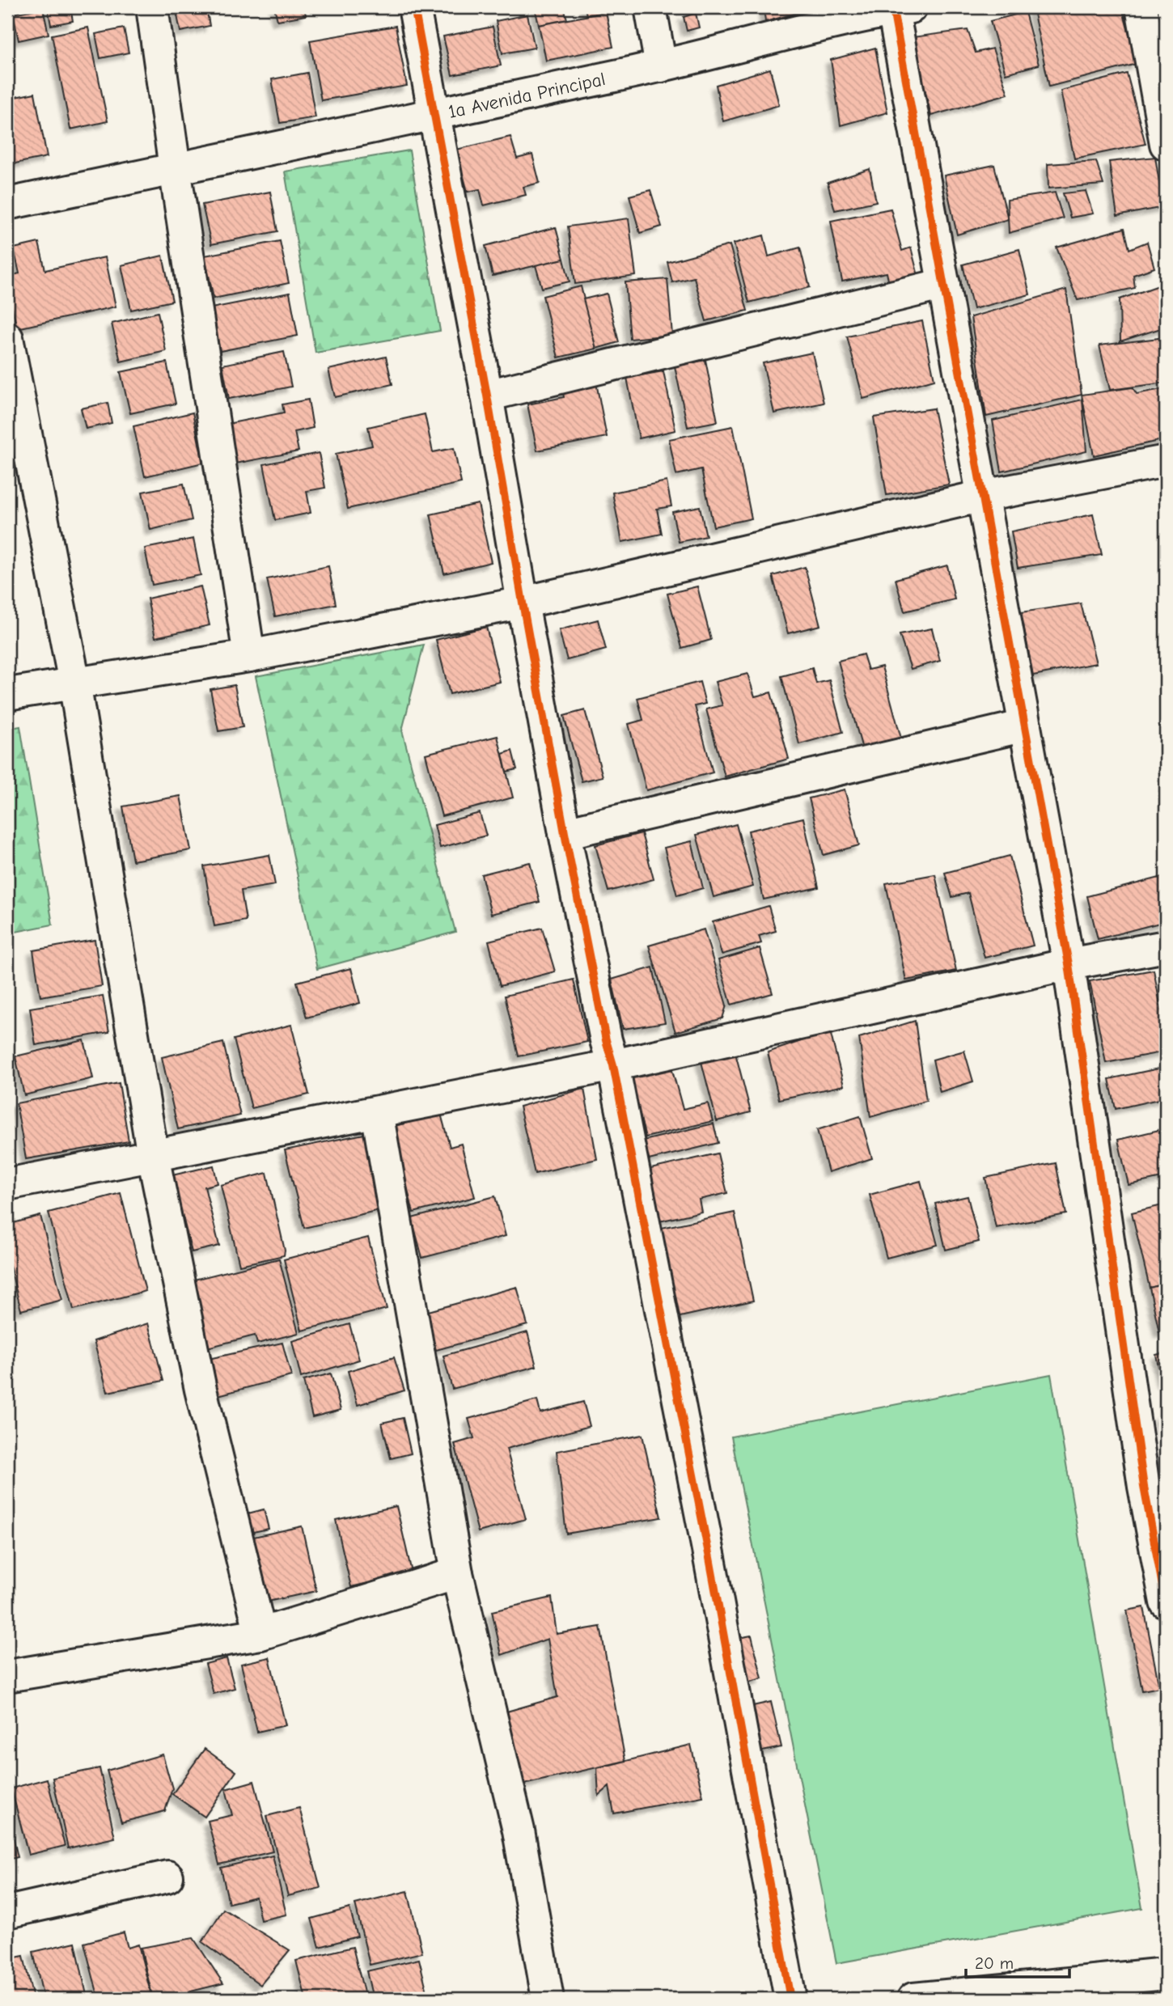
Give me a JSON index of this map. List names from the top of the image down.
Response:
{
  "streets": {
    "street": ["1a Avenida Principal"]
  },
  "scale_bar": "20 m"
}
